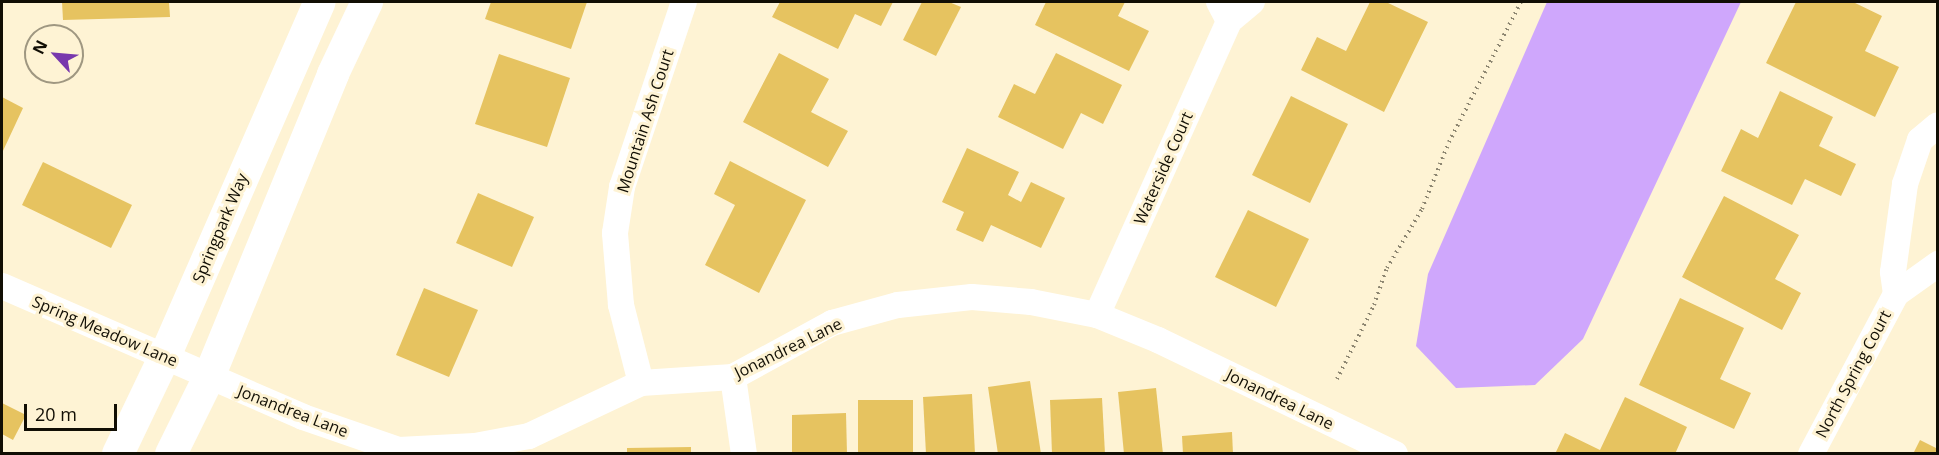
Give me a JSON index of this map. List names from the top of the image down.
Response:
{
  "streets": {
    "street": [
      "Mountain Ash Court",
      "Waterside Court",
      "Springpark Way",
      "Spring Meadow Lane",
      "Jonandrea Lane",
      "North Spring Court"
    ]
  },
  "crossings": [
    ["Mountain Ash Court", "Jonandrea Lane"],
    ["Waterside Court", "Jonandrea Lane"],
    ["Springpark Way", "Spring Meadow Lane"],
    ["Spring Meadow Lane", "Jonandrea Lane"]
  ],
  "scale_bar": "20 m",
  "north": "top left"
}
